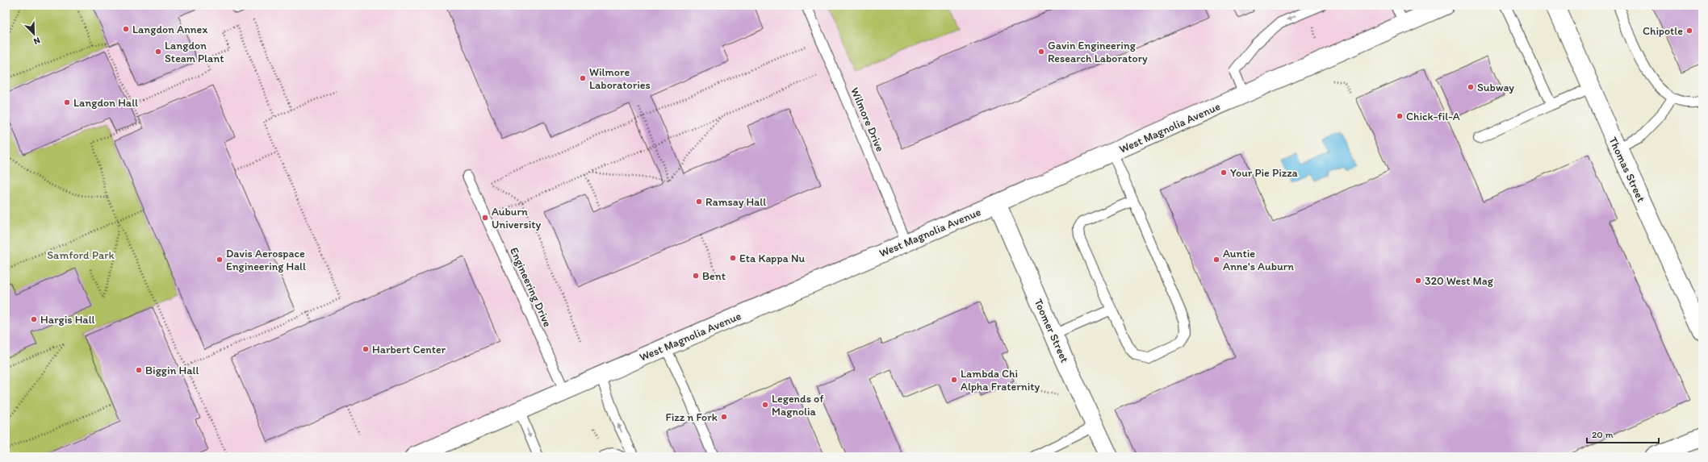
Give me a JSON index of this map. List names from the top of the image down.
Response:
{
  "streets": {
    "street": ["West Magnolia Avenue", "Thomas Street", "Toomer Street"],
    "lane": ["Wilmore Drive", "Engineering Drive"]
  },
  "crossings": [
    ["Wilmore Drive", "West Magnolia Avenue"],
    ["West Magnolia Avenue", "Engineering Drive"],
    ["West Magnolia Avenue", "Toomer Street"]
  ],
  "parks": ["Samford Park"],
  "places": [
    "Langdon Annex",
    "Chipotle",
    "Langdon Steam Plant",
    "Gavin Engineering Research Laboratory",
    "Wilmore Laboratories",
    "Subway",
    "Langdon Hall",
    "Chick-fil-A",
    "Your Pie Pizza",
    "Ramsay Hall",
    "Auburn University",
    "Eta Kappa Nu",
    "Davis Aerospace Engineering Hall",
    "Auntie Anne's Auburn",
    "Bent",
    "320 West Mag",
    "Hargis Hall",
    "Harbert Center",
    "Biggin Hall",
    "Lambda Chi Alpha Fraternity",
    "Legends of Magnolia",
    "Fizz n Fork"
  ],
  "scale_bar": "20 m",
  "north": "bottom right"
}
